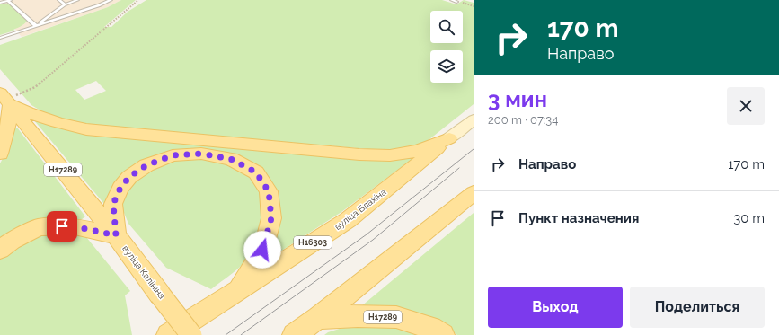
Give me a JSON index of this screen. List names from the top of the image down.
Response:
{
  "streets": {
    "main road": [
      "Н17289",
      "вуліца Блахіна",
      "Н16303",
      "вуліца Калініна"
    ]
  },
  "page": {
    "turn": ["170 m", "Направо"],
    "heading": ["3 мин", "200 m · 07:34"],
    "list": [
      {
        "name": "Направо",
        "value": "170 m"
      },
      {
        "name": "Пункт назначения",
        "value": "30 m"
      }
    ],
    "buttons": ["Выход", "Поделиться"]
  }
}
